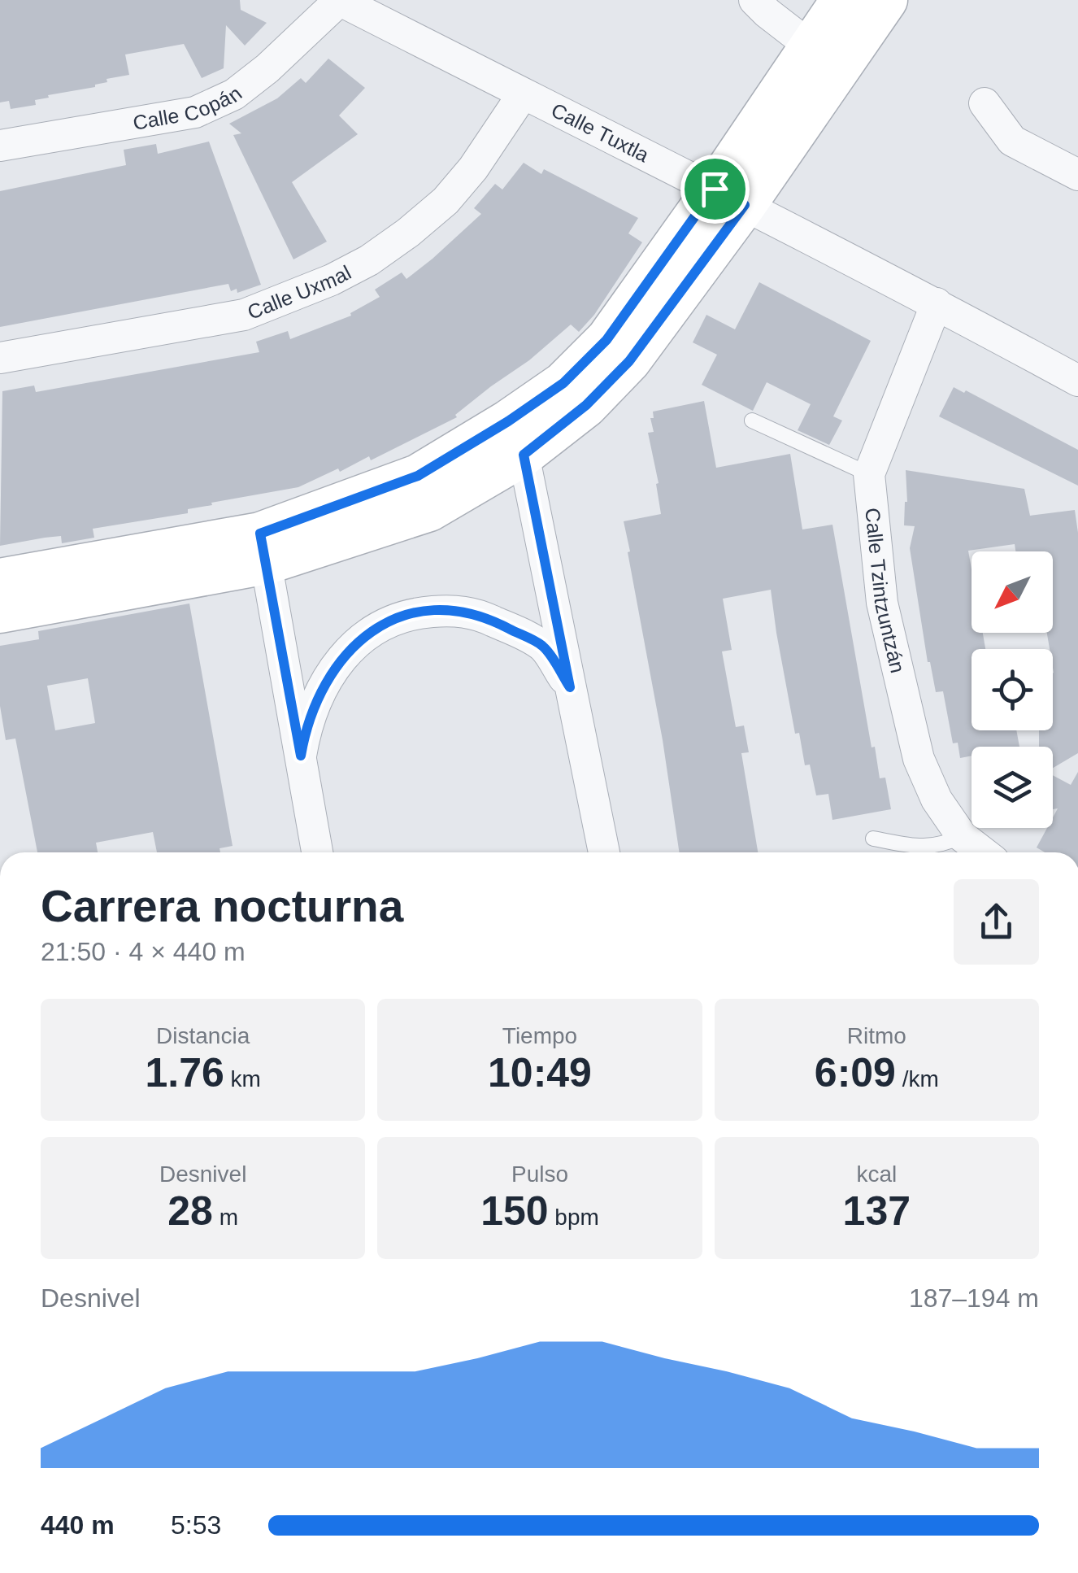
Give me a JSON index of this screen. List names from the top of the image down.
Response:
{
  "streets": {
    "street": [
      "Calle Copán",
      "Calle Tuxtla",
      "Calle Uxmal",
      "Calle Tzintzuntzán"
    ]
  },
  "crossings": [
    ["Calle Copán", "Calle Tuxtla"],
    ["Calle Tuxtla", "Calle Uxmal"],
    ["Calle Tuxtla", "Calle Tzintzuntzán"]
  ],
  "north": "bottom left",
  "page": {
    "heading": ["Carrera nocturna", "21:50 · 4 × 440 m"],
    "stats": [
      ["Distancia", "1.76 km"],
      ["Tiempo", "10:49"],
      ["Ritmo", "6:09 /km"],
      ["Desnivel", "28 m"],
      ["Pulso", "150 bpm"],
      ["kcal", "137"]
    ],
    "chart": ["Desnivel", "187–194 m"],
    "list": [
      {
        "name": "440 m",
        "note": "5:53"
      }
    ]
  }
}
